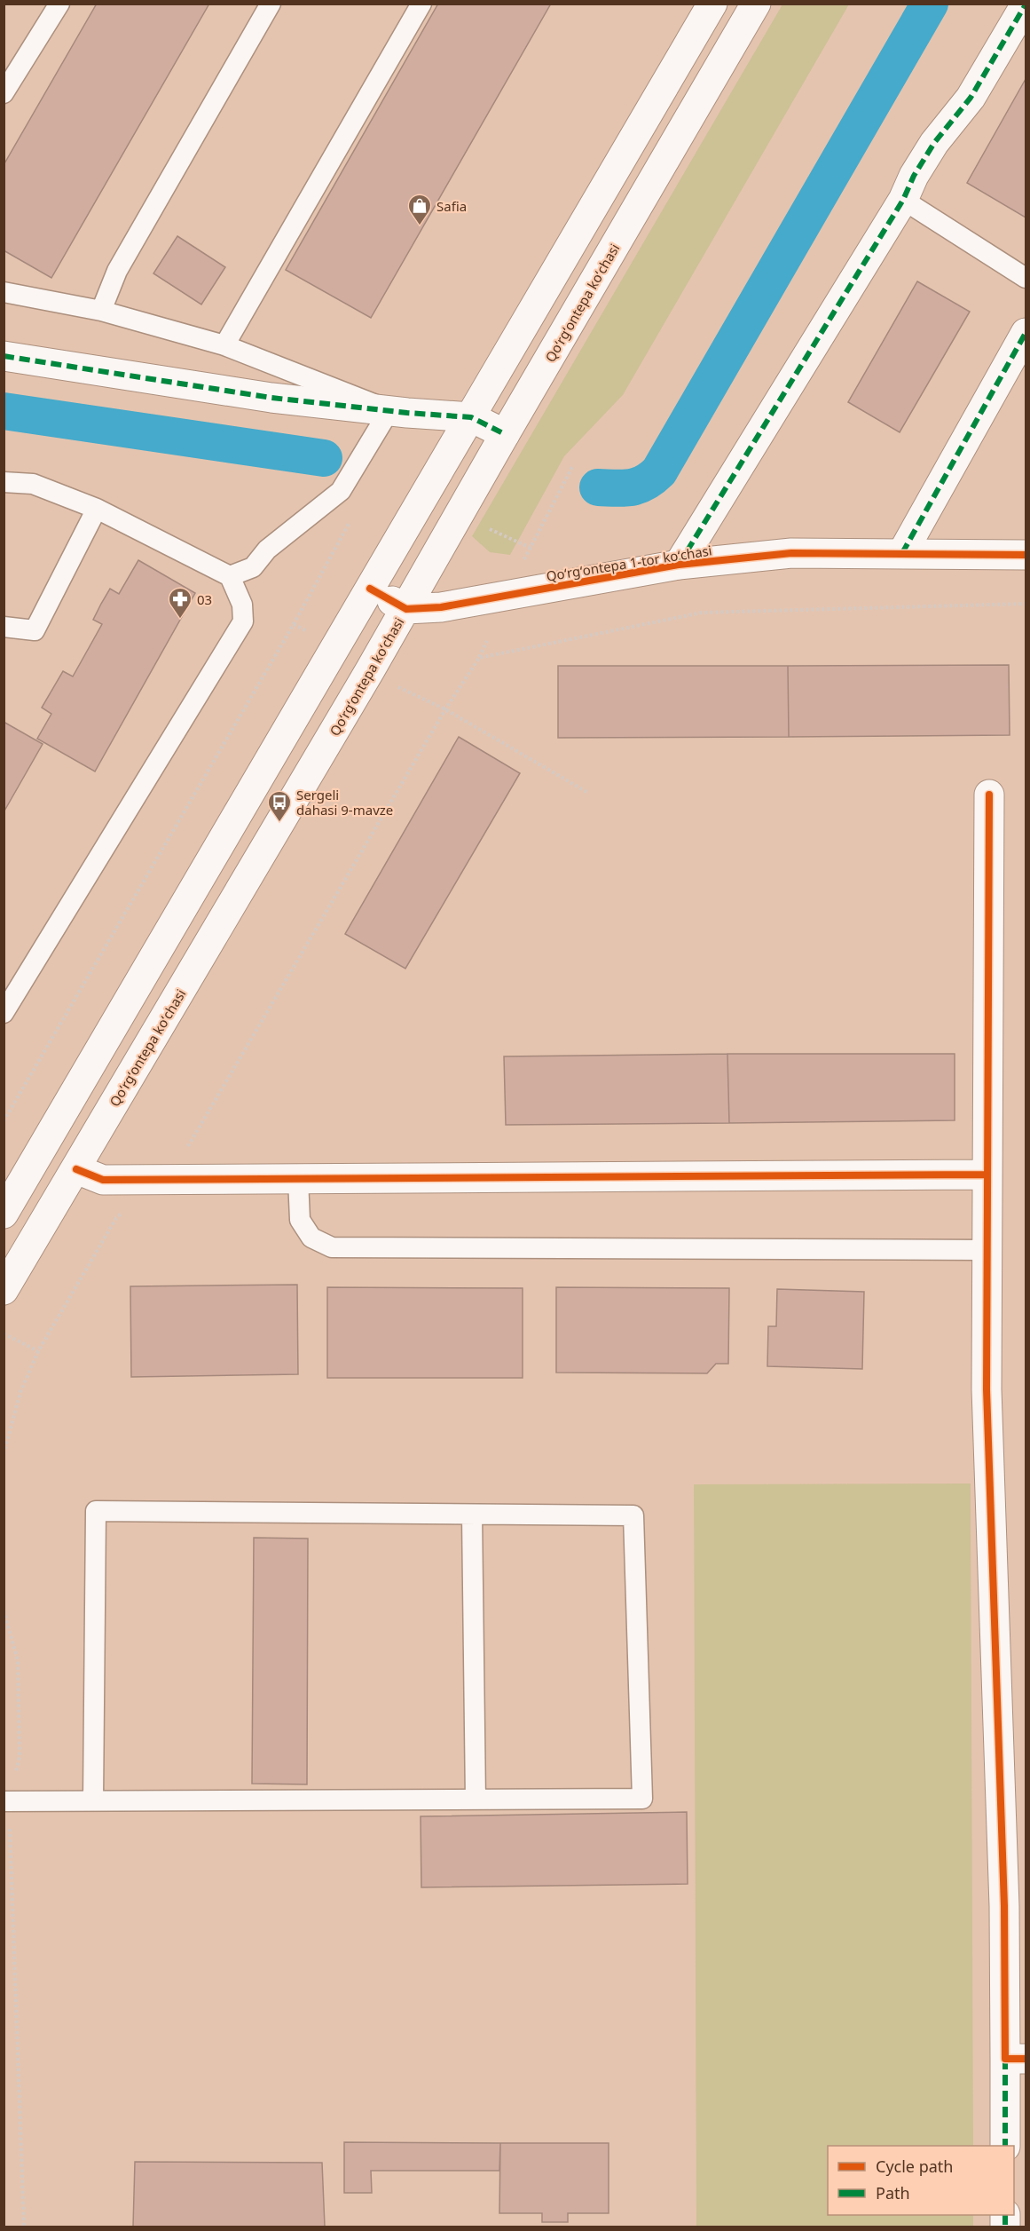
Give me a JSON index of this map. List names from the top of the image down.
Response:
{
  "streets": {
    "street": ["Qoʻrgʻontepa koʻchasi", "Qoʻrgʻontepa 1-tor koʻchasi"]
  },
  "crossings": [
    ["Qoʻrgʻontepa koʻchasi", "Qoʻrgʻontepa 1-tor koʻchasi"]
  ],
  "places": {
    "shop": ["Safia"],
    "pharmacy": ["03"],
    "bus stop": ["Sergeli dahasi 9-mavze"]
  },
  "legend": ["Cycle path", "Path"]
}
